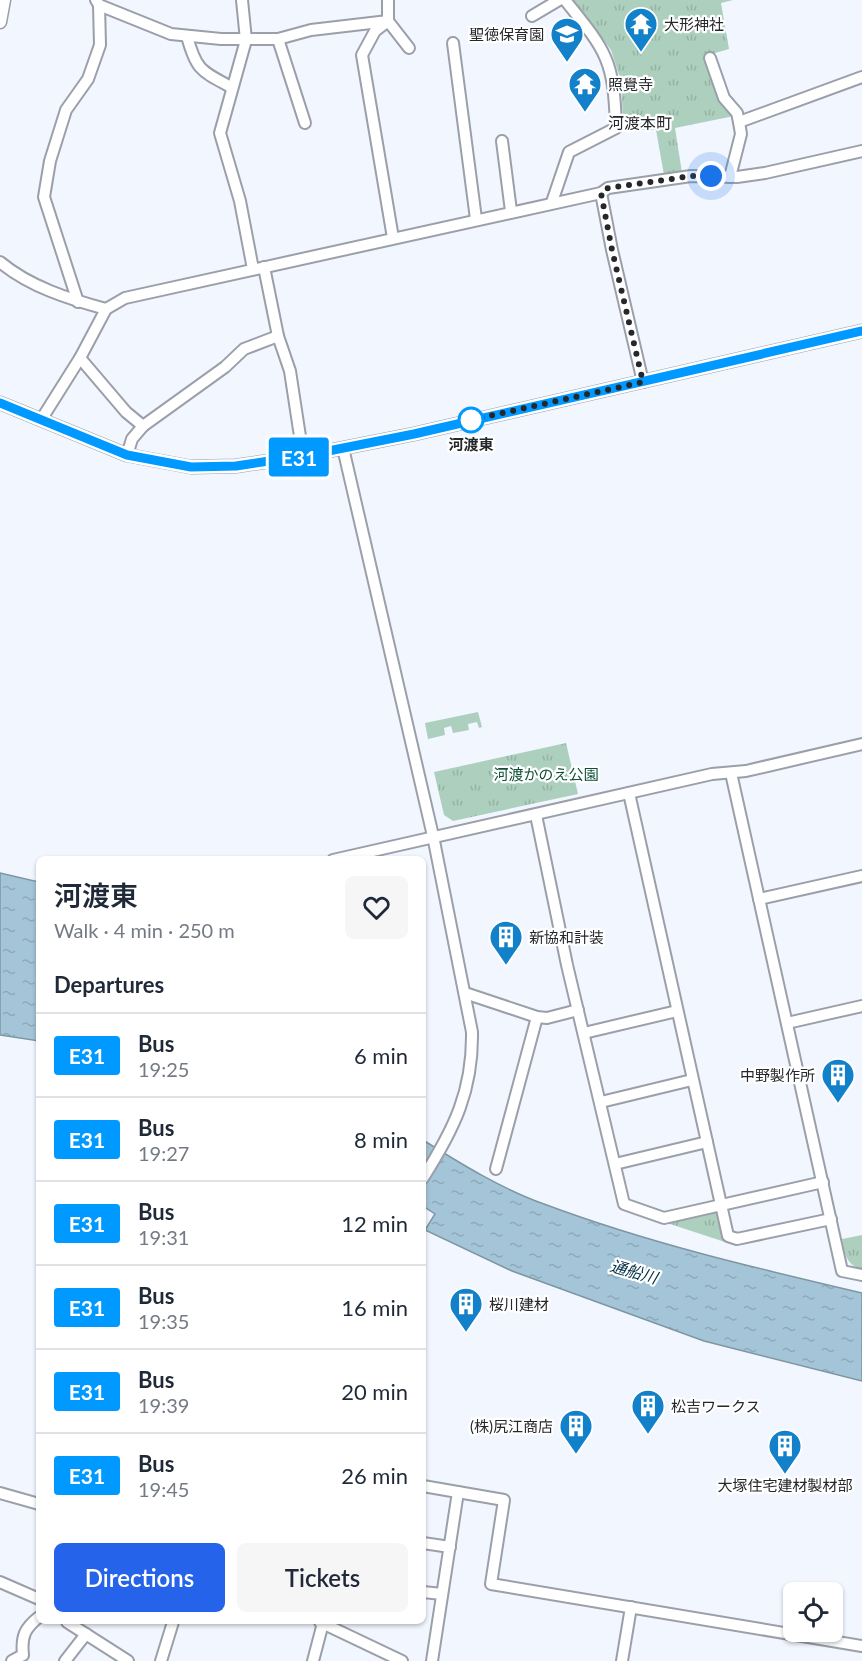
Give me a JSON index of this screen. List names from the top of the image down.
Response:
{
  "districts": ["河渡本町"],
  "water": ["通船川"],
  "parks": ["河渡かのえ公園"],
  "places": {
    "temple": ["大形神社", "照覺寺"],
    "school or university": ["聖徳保育園"],
    "other": ["河渡東"],
    "building": [
      "新協和計装",
      "中野製作所",
      "桜川建材",
      "松吉ワークス",
      "(株)尻江商店",
      "大塚住宅建材製材部"
    ]
  },
  "lines": ["bus line E31"],
  "page": {
    "on_map": "E31",
    "heading": [
      ["河渡東", "Walk · 4 min · 250 m"],
      "Departures"
    ],
    "list": [
      {
        "mark": "E31",
        "name": "Bus",
        "note": "19:25",
        "value": "6 min"
      },
      {
        "mark": "E31",
        "name": "Bus",
        "note": "19:27",
        "value": "8 min"
      },
      {
        "mark": "E31",
        "name": "Bus",
        "note": "19:31",
        "value": "12 min"
      },
      {
        "mark": "E31",
        "name": "Bus",
        "note": "19:35",
        "value": "16 min"
      },
      {
        "mark": "E31",
        "name": "Bus",
        "note": "19:39",
        "value": "20 min"
      },
      {
        "mark": "E31",
        "name": "Bus",
        "note": "19:45",
        "value": "26 min"
      }
    ],
    "buttons": ["Directions", "Tickets"]
  }
}
